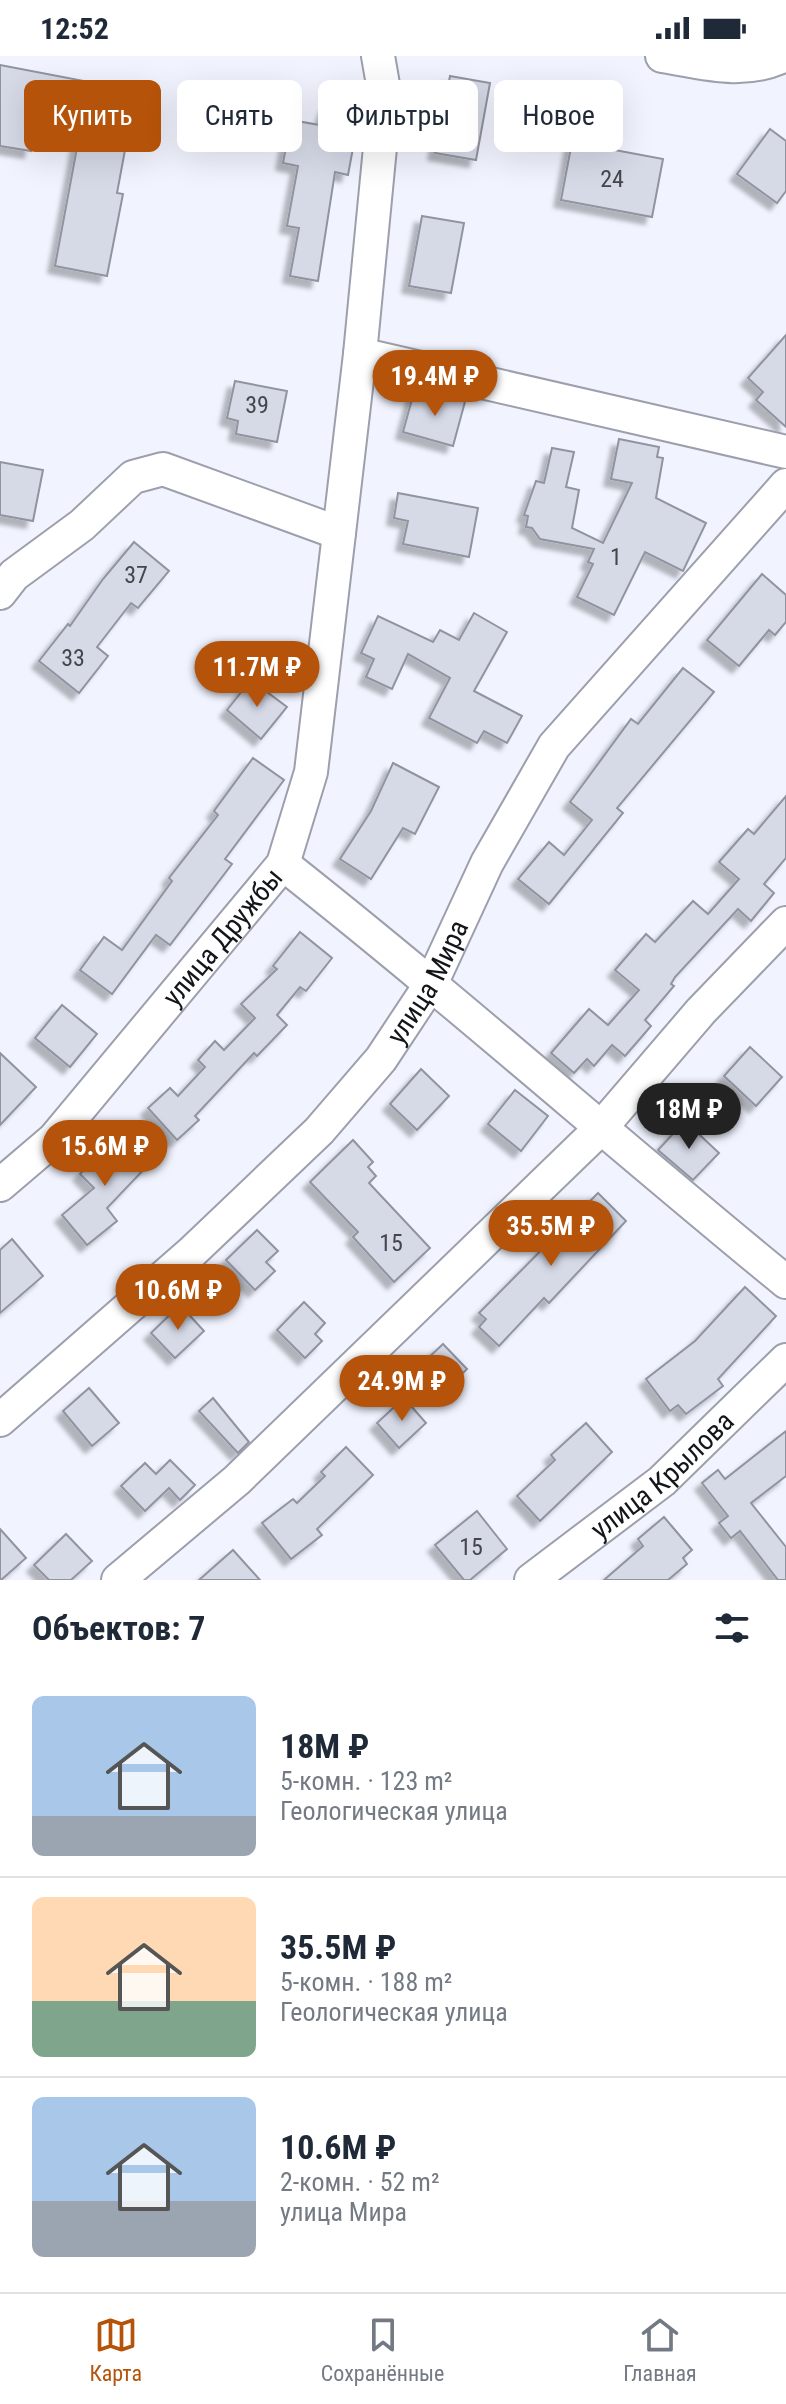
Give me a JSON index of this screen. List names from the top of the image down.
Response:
{
  "streets": {
    "street": ["улица Дружбы", "улица Мира", "улица Крылова"]
  },
  "house_numbers": [
    "24",
    "39",
    "1",
    "37",
    "33",
    "15",
    "15"
  ],
  "page": {
    "status": "12:52",
    "chip": [
      "Купить",
      "Снять",
      "Фильтры",
      "Новое"
    ],
    "price": [
      "19.4M ₽",
      "11.7M ₽",
      "18M ₽",
      "15.6M ₽",
      "35.5M ₽",
      "10.6M ₽",
      "24.9M ₽"
    ],
    "heading": "Объектов: 7",
    "list": [
      {
        "name": "18M ₽",
        "note": "5-комн. · 123 m² · Геологическая улица"
      },
      {
        "name": "35.5M ₽",
        "note": "5-комн. · 188 m² · Геологическая улица"
      },
      {
        "name": "10.6M ₽",
        "note": "2-комн. · 52 m² · улица Мира"
      }
    ],
    "tabs": ["Карта", "Сохранённые", "Главная"]
  }
}
